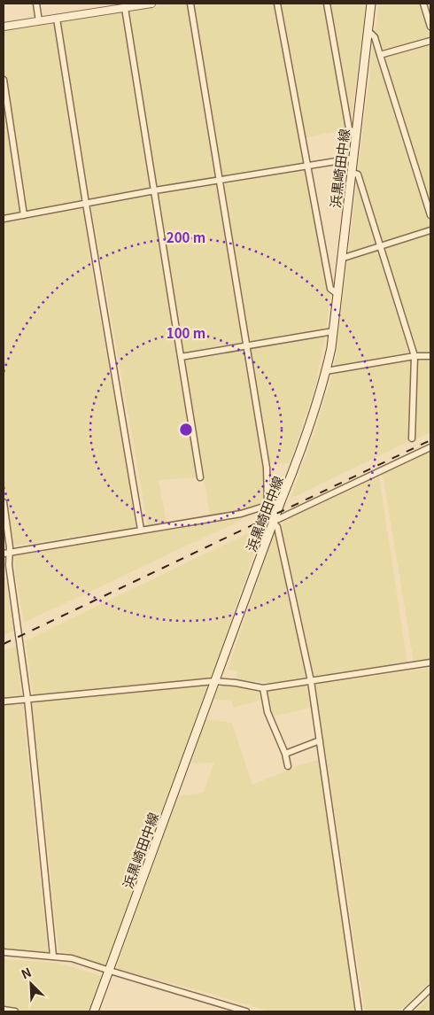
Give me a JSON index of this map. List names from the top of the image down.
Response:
{
  "streets": {
    "main road": ["浜黒崎田中線"]
  },
  "north": "top left",
  "rings": ["200 m", "100 m"]
}
